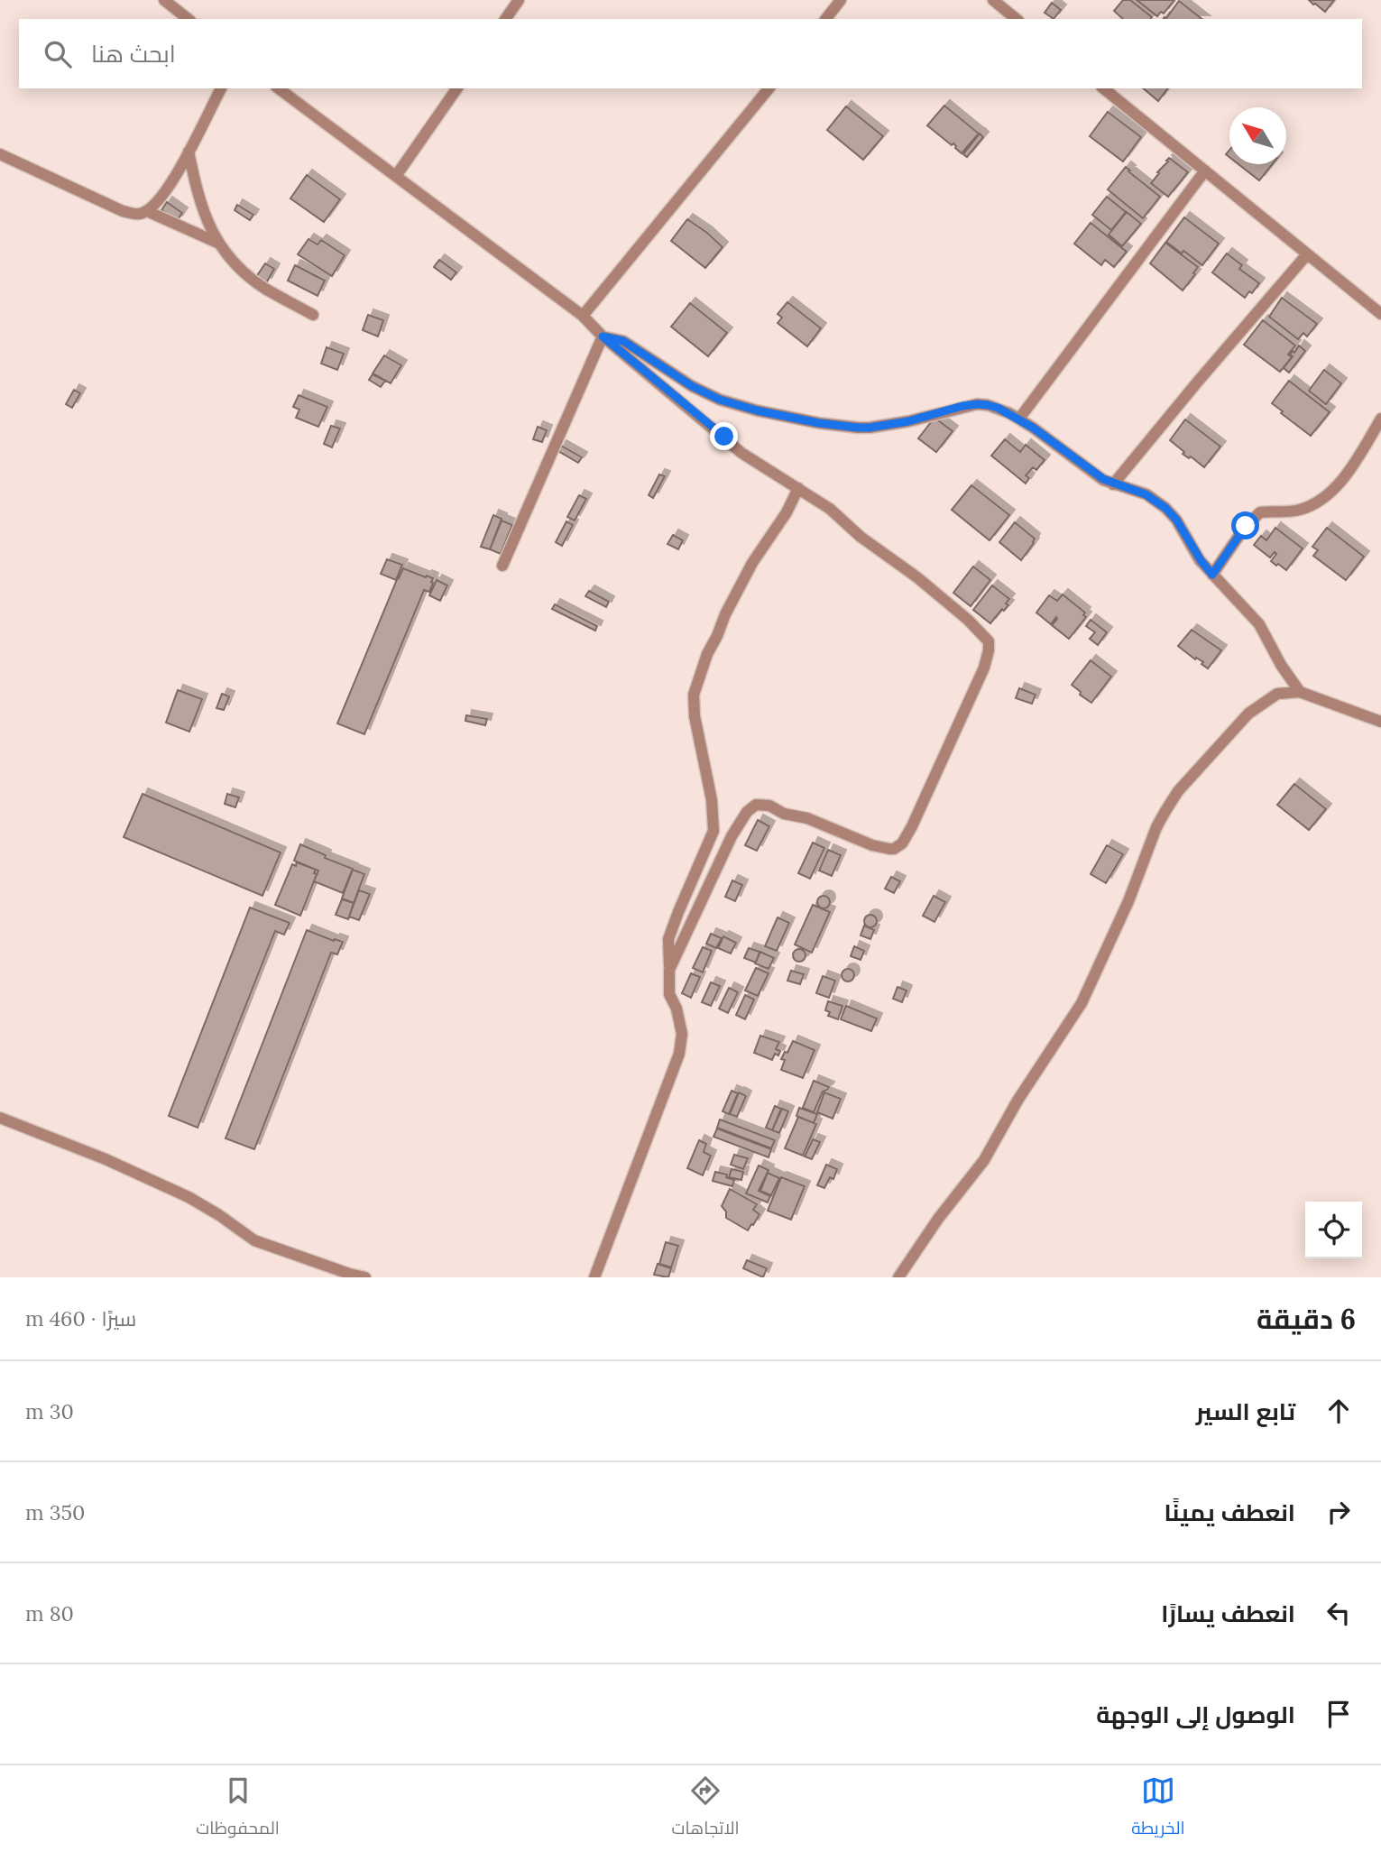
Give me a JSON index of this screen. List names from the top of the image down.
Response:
{
  "north": "top left",
  "page": {
    "search": "ابحث هنا",
    "heading": ["6 دقيقة", "سيرًا · 460 m"],
    "list": [
      ["تابع السير", "30 m"],
      ["انعطف يمينًا", "350 m"],
      ["انعطف يسارًا", "80 m"],
      "الوصول إلى الوجهة"
    ],
    "nav": ["الخريطة", "الاتجاهات", "المحفوظات"]
  }
}
